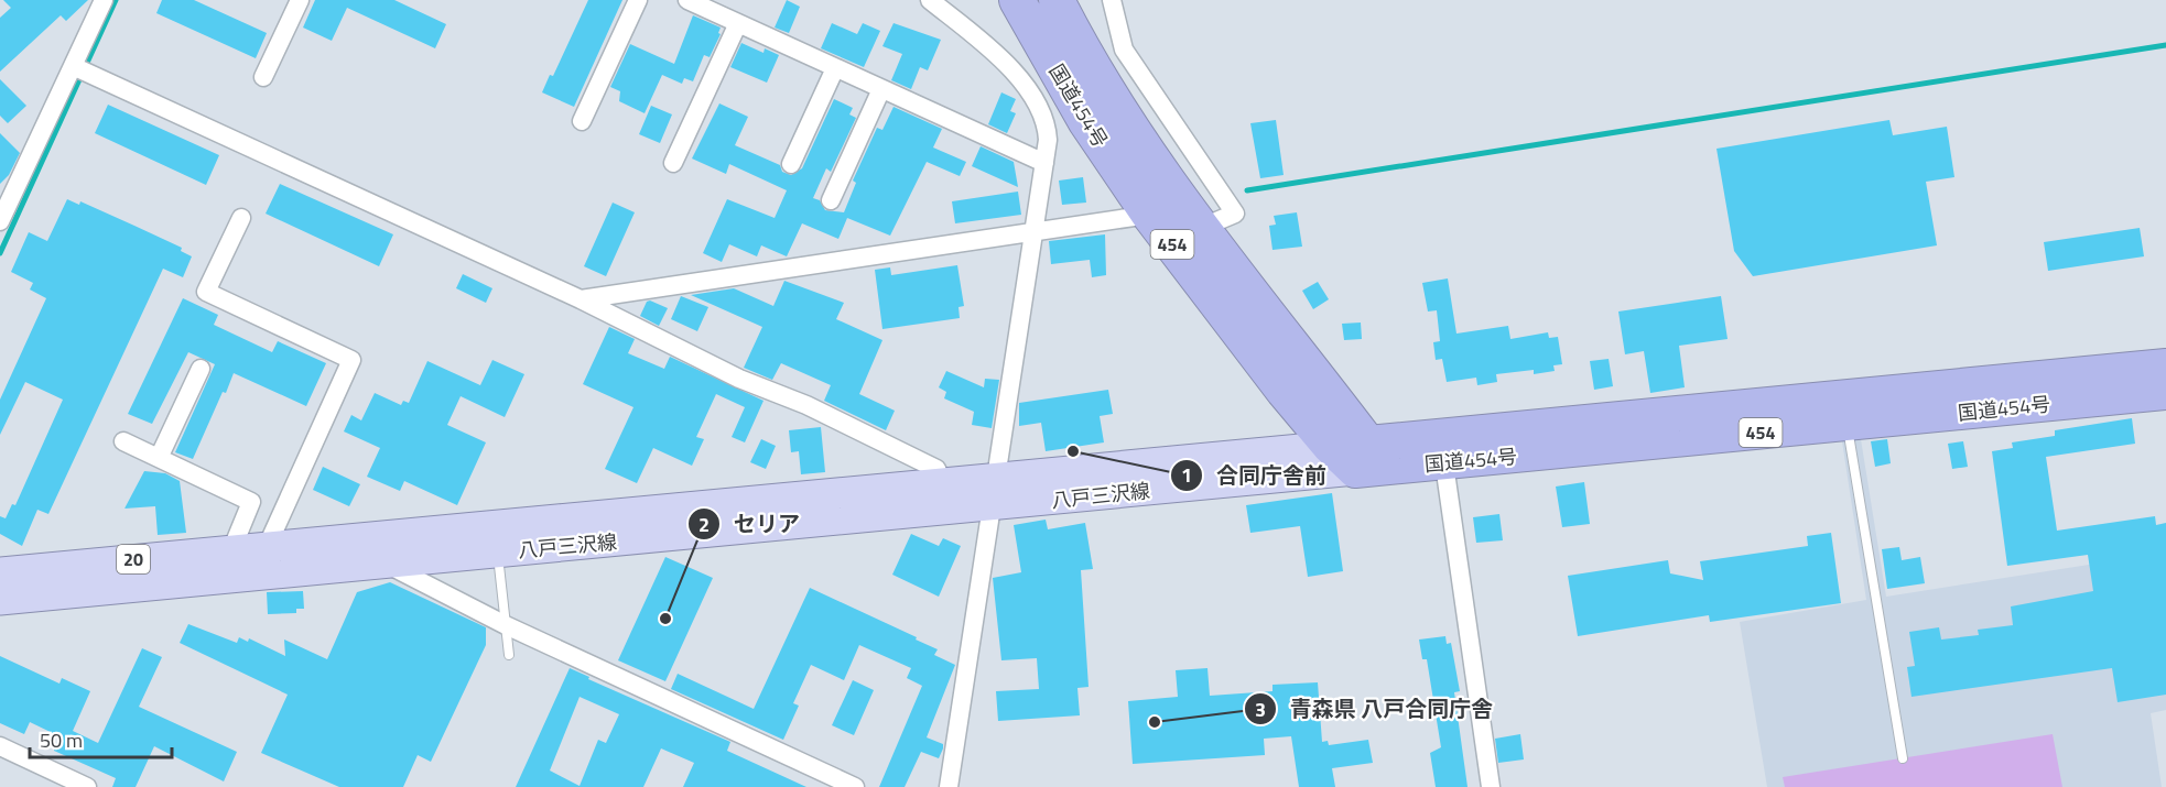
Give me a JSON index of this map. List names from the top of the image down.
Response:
{
  "streets": {
    "highway": ["国道454号", "454"],
    "main road": ["八戸三沢線", "20"]
  },
  "crossings": [
    ["国道454号", "八戸三沢線"]
  ],
  "places": ["合同庁舎前", "セリア", "青森県 八戸合同庁舎"],
  "scale_bar": "50 m"
}
